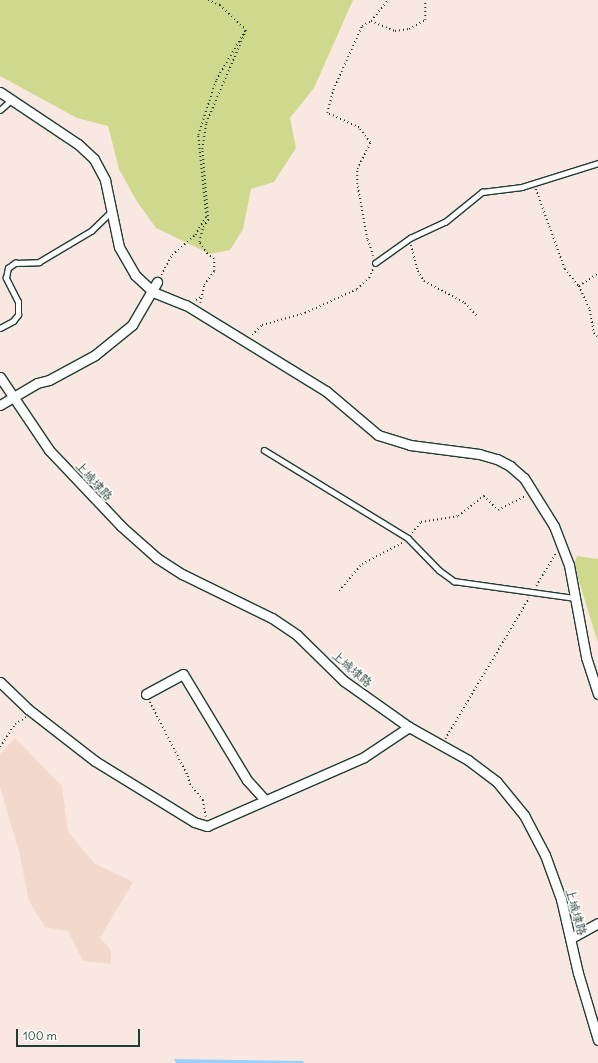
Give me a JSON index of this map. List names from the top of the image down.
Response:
{
  "streets": {
    "street": ["上城埭路"]
  },
  "scale_bar": "100 m"
}
